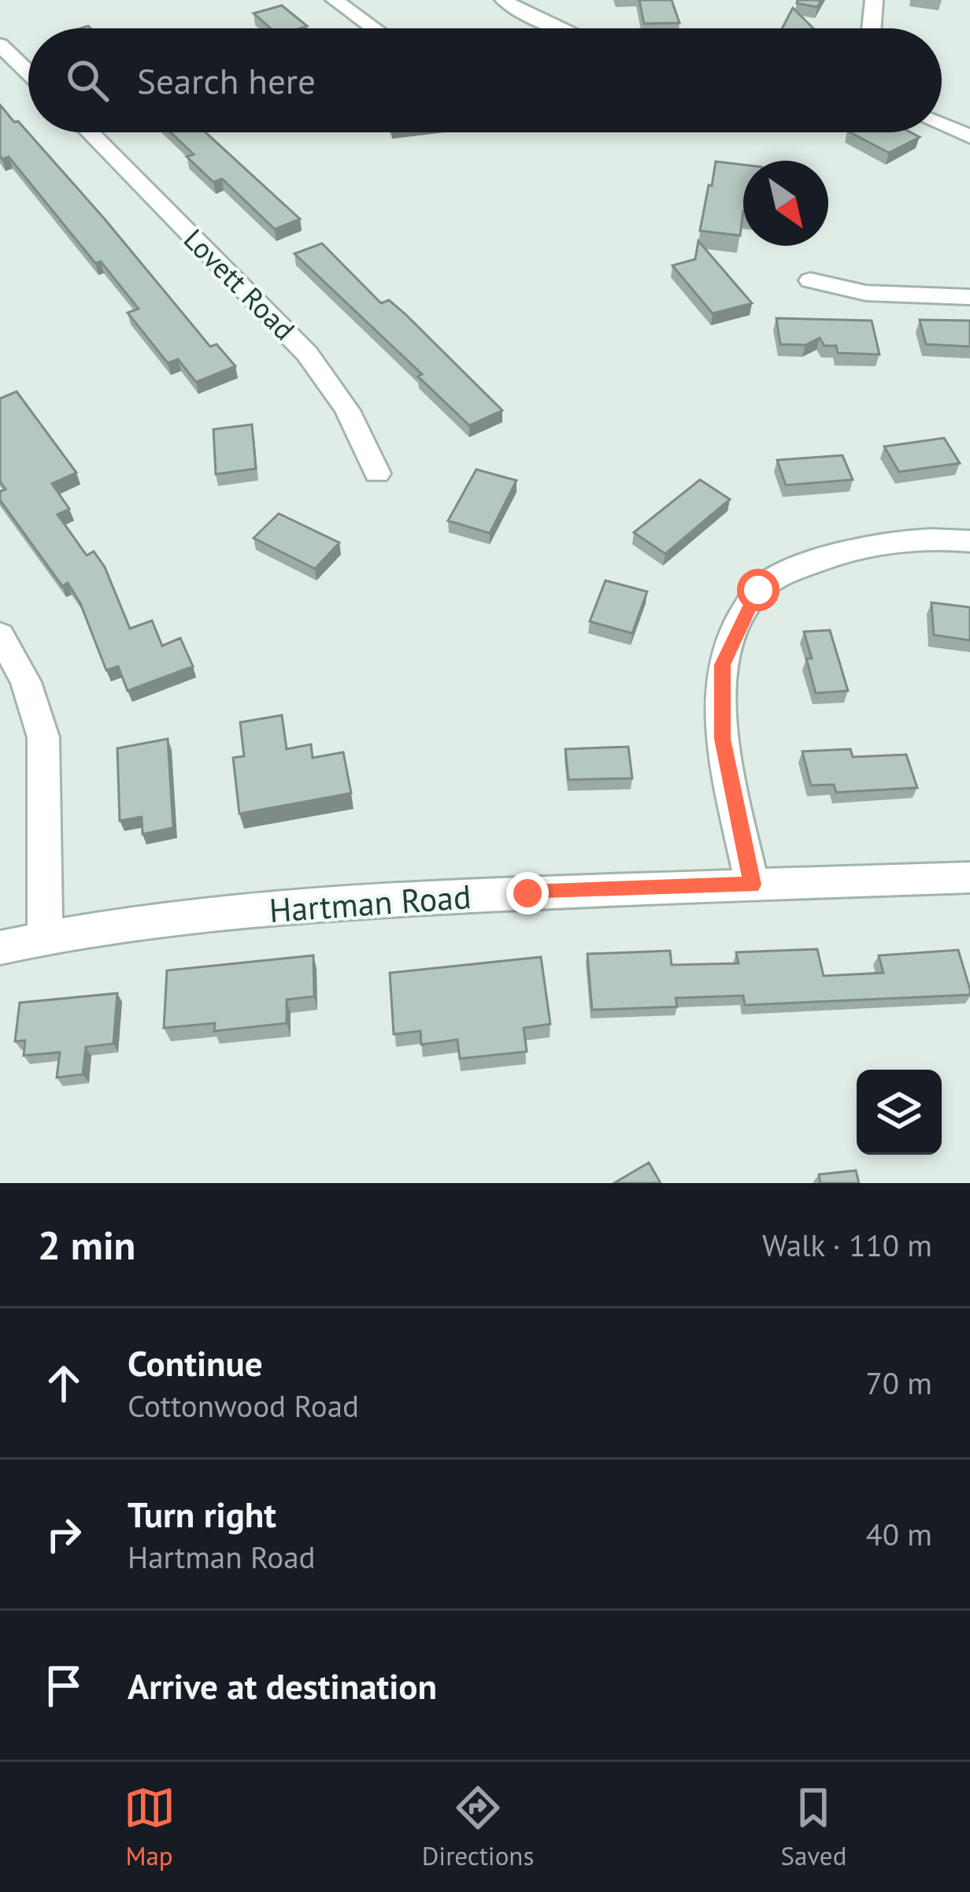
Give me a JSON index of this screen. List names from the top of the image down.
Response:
{
  "streets": {
    "street": ["Lovett Road", "Hartman Road"]
  },
  "north": "bottom right",
  "page": {
    "search": "Search here",
    "heading": ["2 min", "Walk · 110 m"],
    "list": [
      ["Continue", "Cottonwood Road", "70 m"],
      ["Turn right", "Hartman Road", "40 m"],
      "Arrive at destination"
    ],
    "nav": ["Map", "Directions", "Saved"]
  }
}
